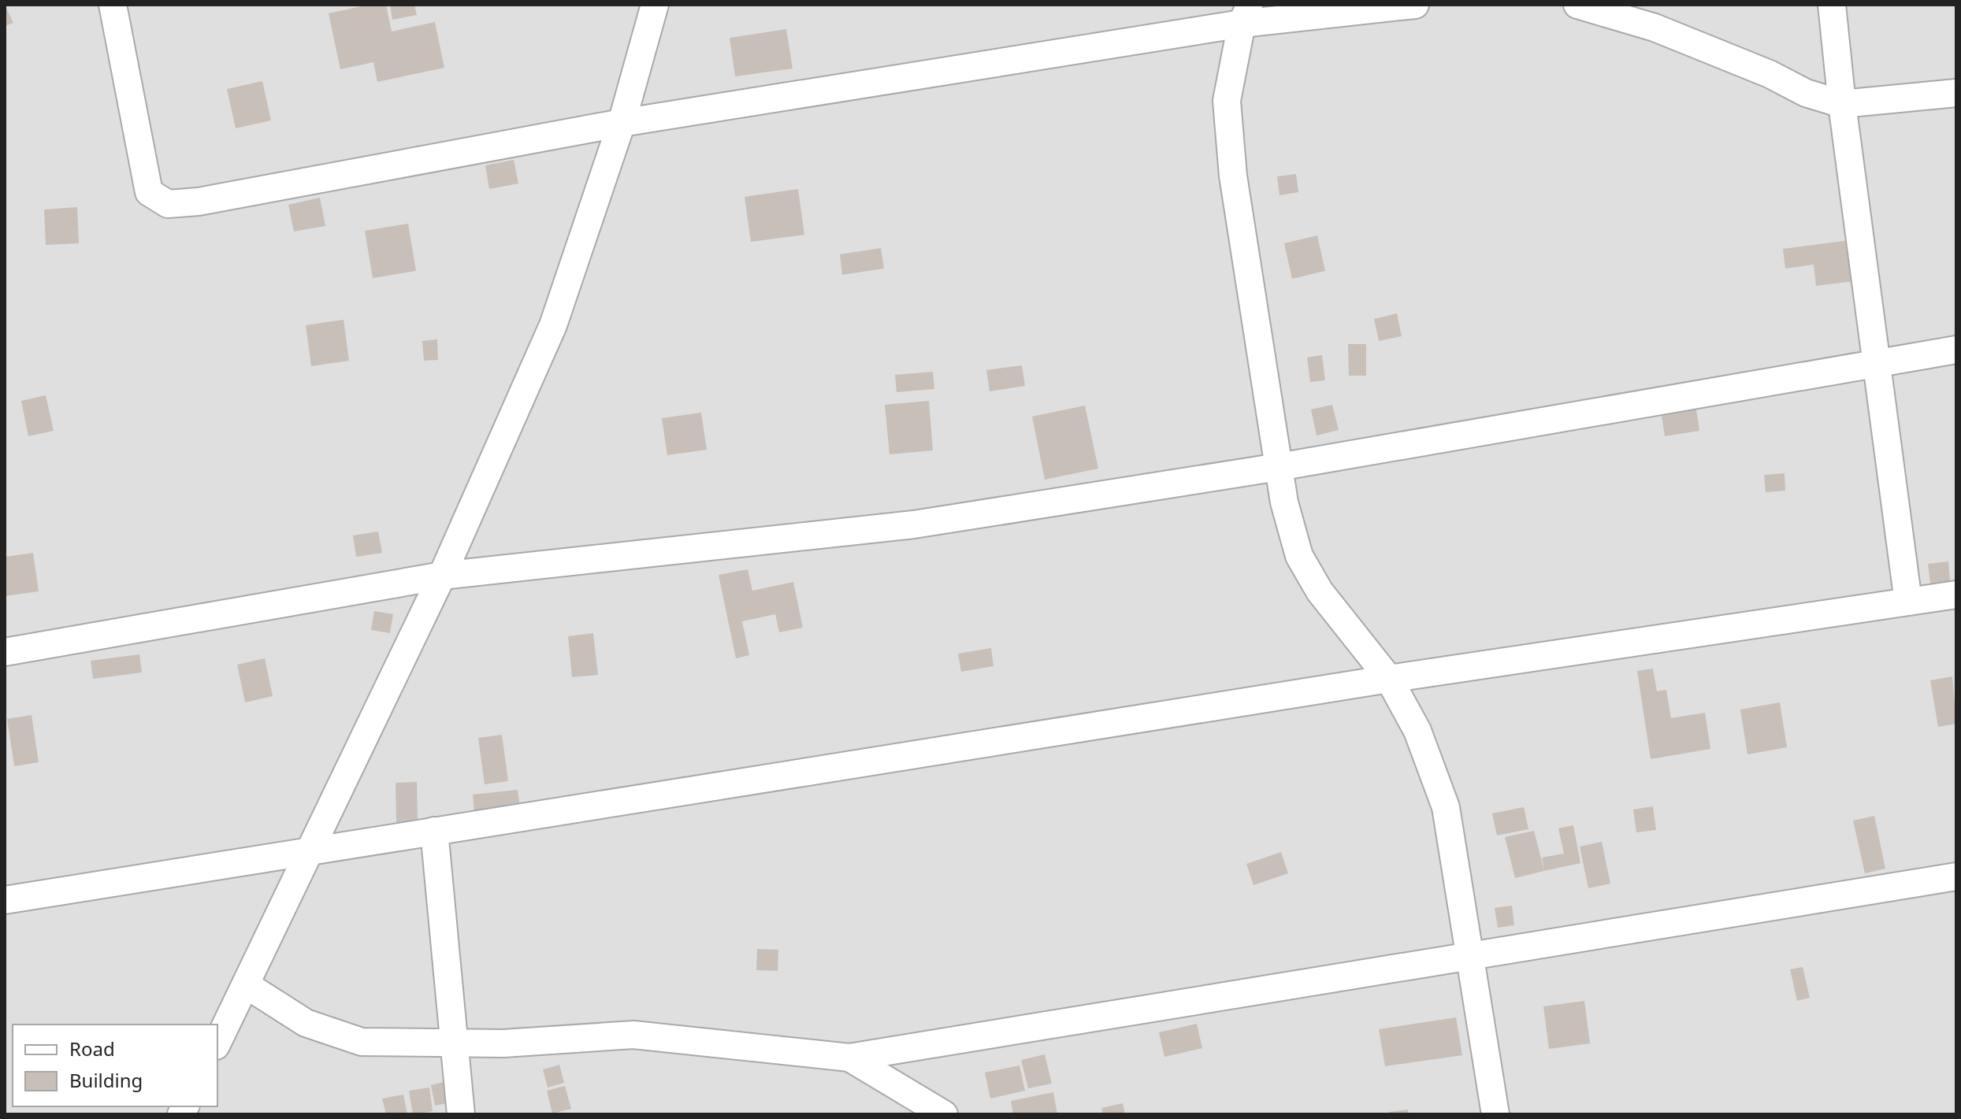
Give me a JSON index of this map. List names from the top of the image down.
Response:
{
  "legend": ["Road", "Building"]
}
